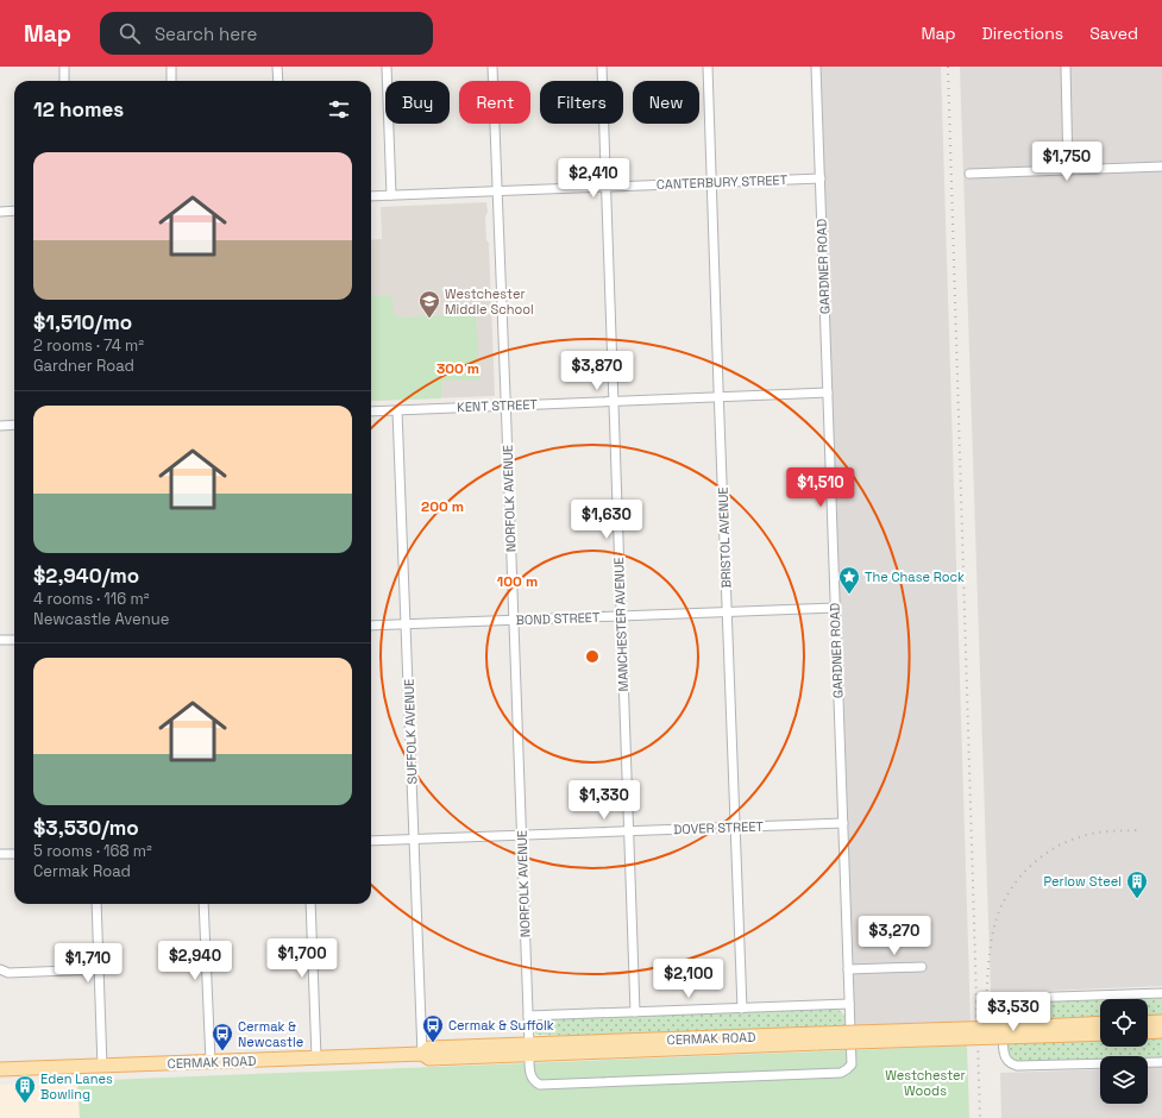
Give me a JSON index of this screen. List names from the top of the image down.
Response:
{
  "streets": {
    "main road": ["CERMAK ROAD"],
    "street": [
      "CANTERBURY STREET",
      "GARDNER ROAD",
      "KENT STREET",
      "NORFOLK AVENUE",
      "BRISTOL AVENUE",
      "BOND STREET",
      "MANCHESTER AVENUE",
      "SUFFOLK AVENUE",
      "DOVER STREET"
    ]
  },
  "crossings": [
    ["CANTERBURY STREET", "GARDNER ROAD"],
    ["CANTERBURY STREET", "NORFOLK AVENUE"],
    ["CANTERBURY STREET", "BRISTOL AVENUE"],
    ["CANTERBURY STREET", "MANCHESTER AVENUE"],
    ["GARDNER ROAD", "KENT STREET"],
    ["GARDNER ROAD", "NORFOLK AVENUE"],
    ["GARDNER ROAD", "BOND STREET"],
    ["GARDNER ROAD", "DOVER STREET"],
    ["GARDNER ROAD", "CERMAK ROAD"],
    ["KENT STREET", "NORFOLK AVENUE"],
    ["KENT STREET", "BRISTOL AVENUE"],
    ["KENT STREET", "MANCHESTER AVENUE"],
    ["KENT STREET", "SUFFOLK AVENUE"],
    ["NORFOLK AVENUE", "BOND STREET"],
    ["NORFOLK AVENUE", "DOVER STREET"],
    ["NORFOLK AVENUE", "CERMAK ROAD"],
    ["BRISTOL AVENUE", "BOND STREET"],
    ["BRISTOL AVENUE", "DOVER STREET"],
    ["BOND STREET", "MANCHESTER AVENUE"],
    ["BOND STREET", "SUFFOLK AVENUE"],
    ["MANCHESTER AVENUE", "DOVER STREET"],
    ["SUFFOLK AVENUE", "DOVER STREET"],
    ["SUFFOLK AVENUE", "CERMAK ROAD"]
  ],
  "parks": ["Westchester Woods"],
  "places": {
    "school or university": ["Westchester Middle School"],
    "place": ["The Chase Rock"],
    "building": ["Perlow Steel", "Eden Lanes Bowling"],
    "bus stop": ["Cermak & Suffolk", "Cermak & Newcastle"]
  },
  "page": {
    "header": "Map",
    "search": "Search here",
    "nav": ["Map", "Directions", "Saved"],
    "chip": [
      "Buy",
      "Rent",
      "Filters",
      "New"
    ],
    "heading": "12 homes",
    "list": [
      {
        "name": "$1,510/mo",
        "note": "2 rooms · 74 m² · Gardner Road"
      },
      {
        "name": "$2,940/mo",
        "note": "4 rooms · 116 m² · Newcastle Avenue"
      },
      {
        "name": "$3,530/mo",
        "note": "5 rooms · 168 m² · Cermak Road"
      }
    ],
    "price": [
      "$1,750",
      "$2,410",
      "$3,870",
      "$1,510",
      "$1,630",
      "$1,330",
      "$3,270",
      "$1,700",
      "$2,940",
      "$1,710",
      "$2,100",
      "$3,530"
    ]
  },
  "rings": ["300 m", "200 m", "100 m"]
}
